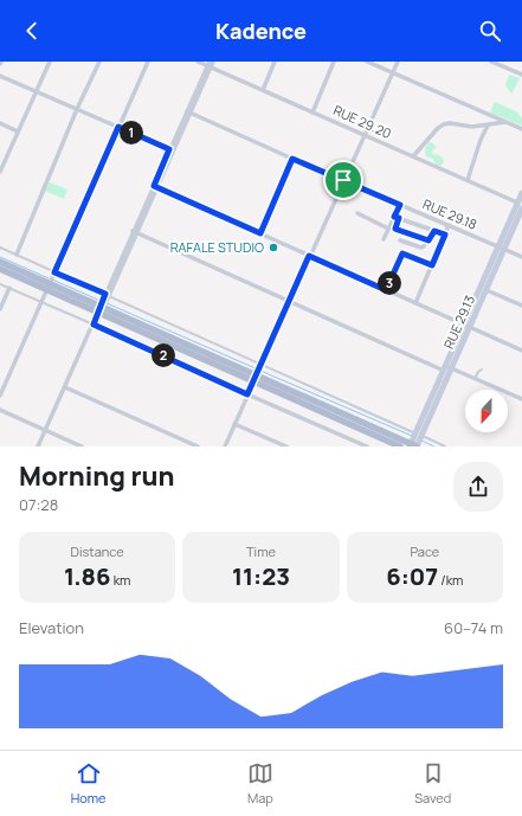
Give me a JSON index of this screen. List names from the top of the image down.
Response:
{
  "streets": {
    "main road": ["RUE 29.13"],
    "street": ["RUE 29.20", "RUE 29.18"]
  },
  "crossings": [
    ["RUE 29.18", "RUE 29.13"]
  ],
  "places": ["RAFALE STUDIO"],
  "north": "bottom",
  "page": {
    "header": "Kadence",
    "pins": ["1", "3", "2"],
    "heading": ["Morning run", "07:28"],
    "stats": [
      ["Distance", "1.86 km"],
      ["Time", "11:23"],
      ["Pace", "6:07 /km"]
    ],
    "chart": ["Elevation", "60–74 m"],
    "tabs": ["Home", "Map", "Saved"]
  }
}
